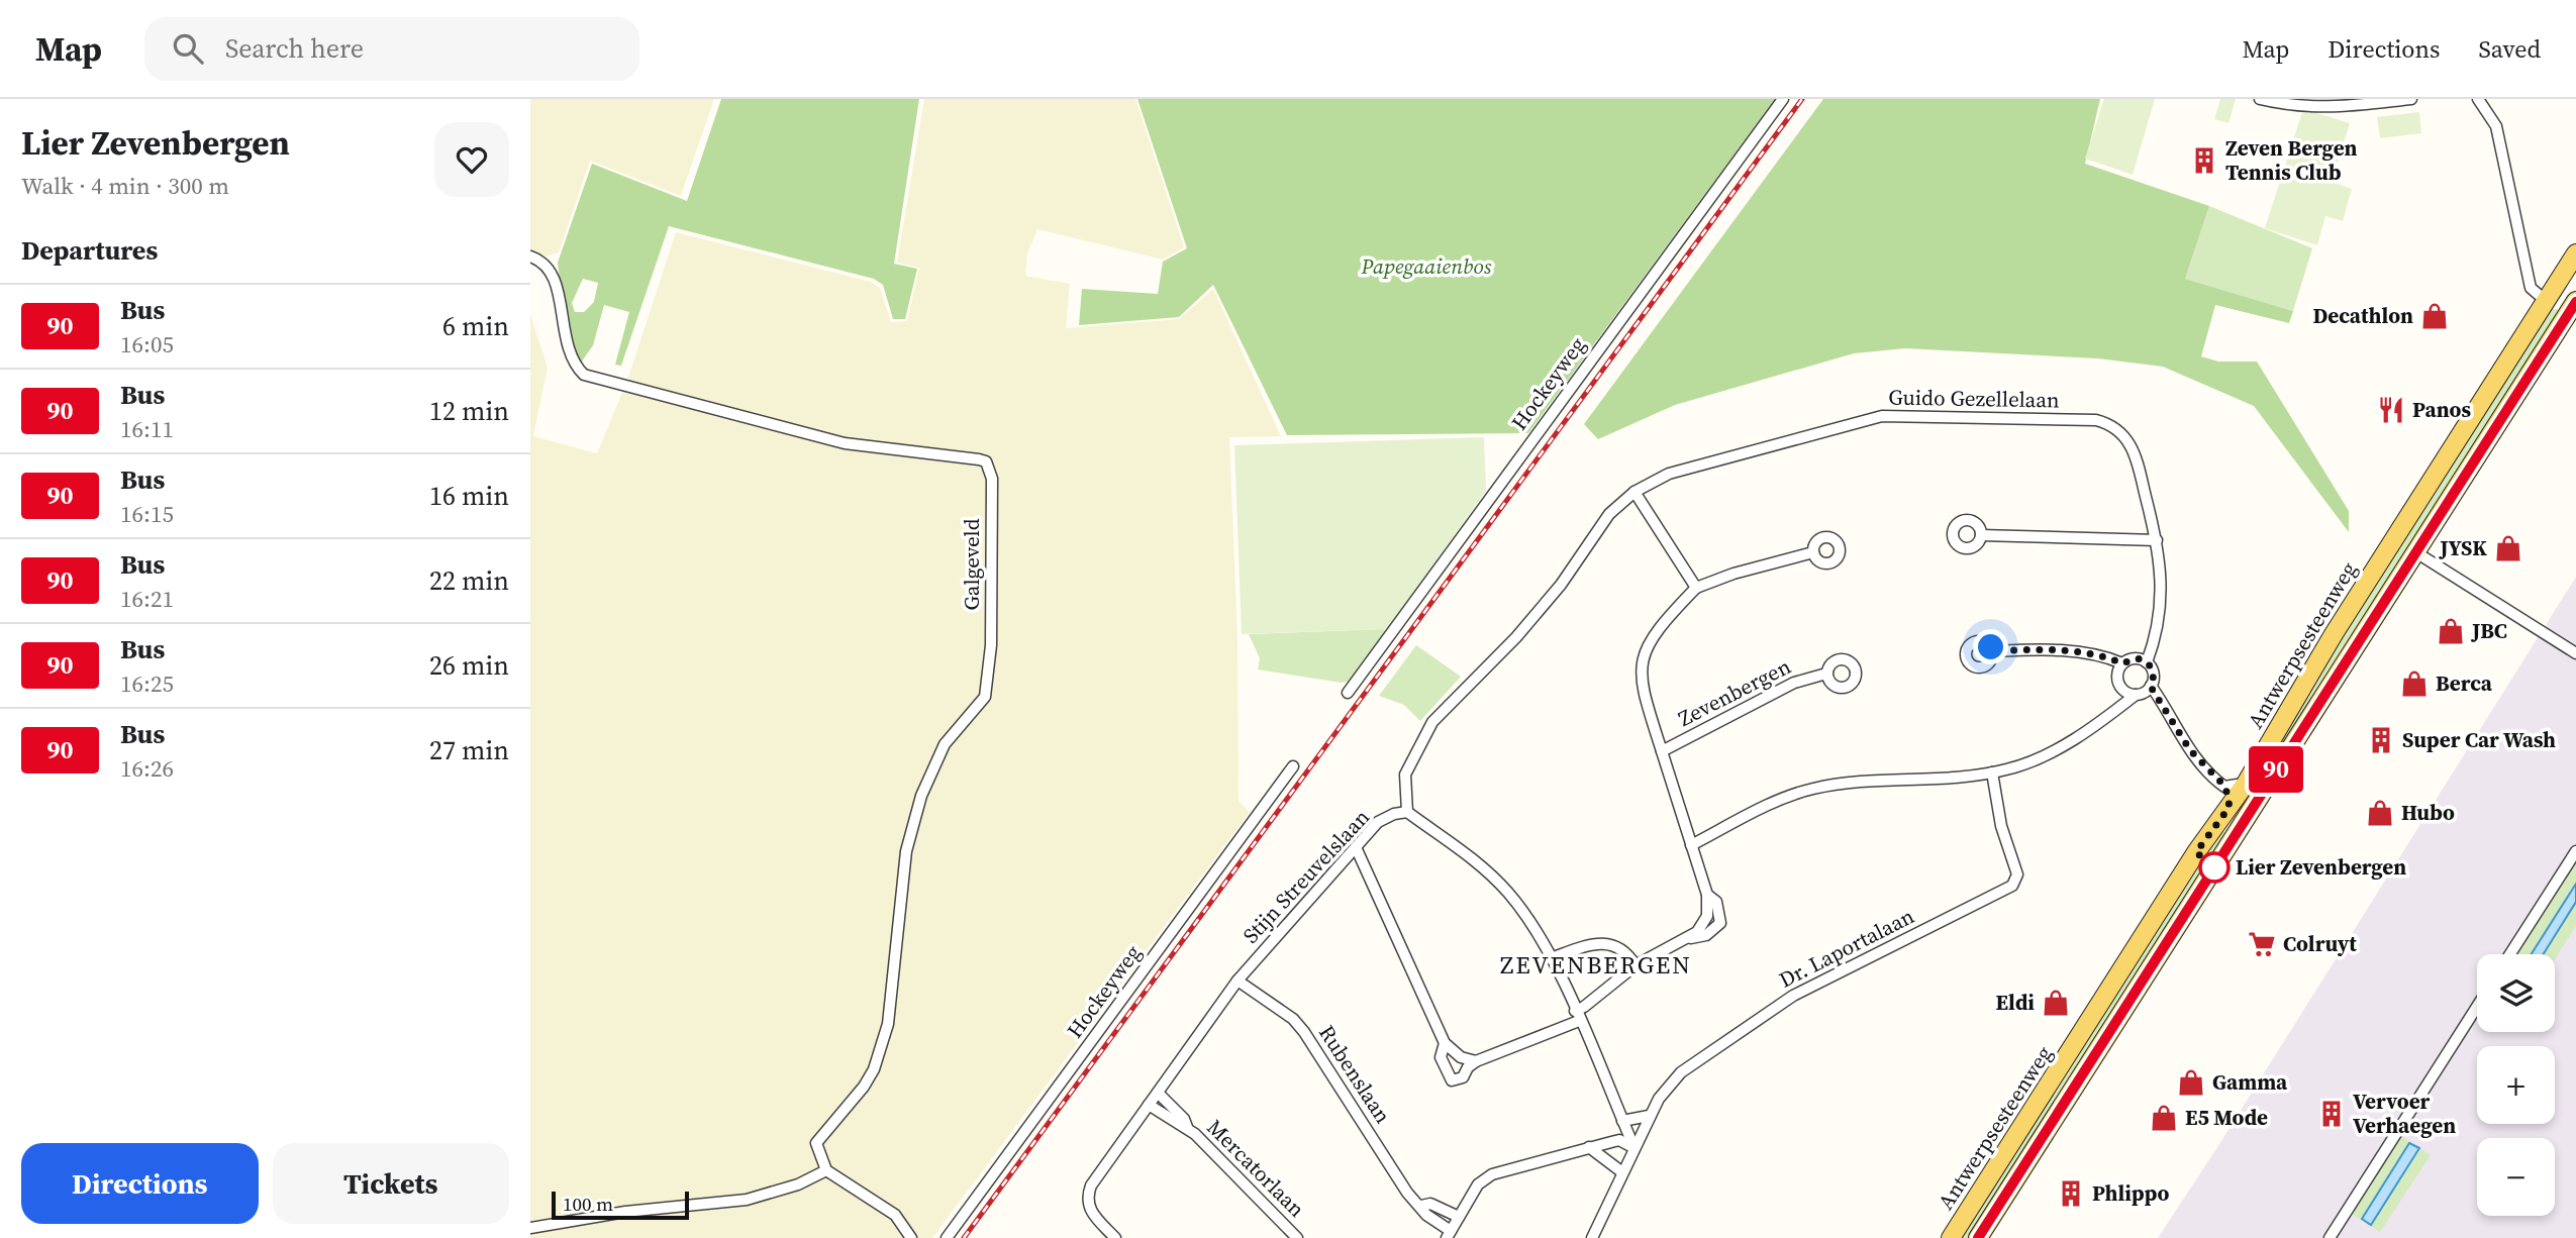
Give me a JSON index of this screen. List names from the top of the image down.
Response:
{
  "streets": {
    "main road": ["Antwerpsesteenweg"],
    "street": [
      "Hockeyweg",
      "Guido Gezellelaan",
      "Galgeveld",
      "Zevenbergen",
      "Stijn Streuvelslaan",
      "Dr. Laportalaan",
      "Rubenslaan",
      "Mercatorlaan"
    ]
  },
  "crossings": [
    ["Stijn Streuvelslaan", "Rubenslaan"],
    ["Stijn Streuvelslaan", "Mercatorlaan"]
  ],
  "districts": ["ZEVENBERGEN"],
  "parks": ["Papegaaienbos"],
  "places": {
    "building": [
      "Zeven Bergen Tennis Club",
      "Super Car Wash",
      "Vervoer Verhaegen",
      "Phlippo"
    ],
    "shop": [
      "Decathlon",
      "JYSK",
      "JBC",
      "Berca",
      "Hubo",
      "Eldi",
      "Gamma",
      "E5 Mode"
    ],
    "restaurant": ["Panos"],
    "other": ["Lier Zevenbergen"],
    "supermarket": ["Colruyt"]
  },
  "lines": ["bus line 90"],
  "scale_bar": "100 m",
  "page": {
    "header": "Map",
    "search": "Search here",
    "nav": ["Map", "Directions", "Saved"],
    "heading": [
      ["Lier Zevenbergen", "Walk · 4 min · 300 m"],
      "Departures"
    ],
    "on_map": "90",
    "list": [
      {
        "mark": "90",
        "name": "Bus",
        "note": "16:05",
        "value": "6 min"
      },
      {
        "mark": "90",
        "name": "Bus",
        "note": "16:11",
        "value": "12 min"
      },
      {
        "mark": "90",
        "name": "Bus",
        "note": "16:15",
        "value": "16 min"
      },
      {
        "mark": "90",
        "name": "Bus",
        "note": "16:21",
        "value": "22 min"
      },
      {
        "mark": "90",
        "name": "Bus",
        "note": "16:25",
        "value": "26 min"
      },
      {
        "mark": "90",
        "name": "Bus",
        "note": "16:26",
        "value": "27 min"
      }
    ],
    "map_buttons": ["+", "−"],
    "buttons": ["Directions", "Tickets"],
    "scale": "100 m"
  }
}
